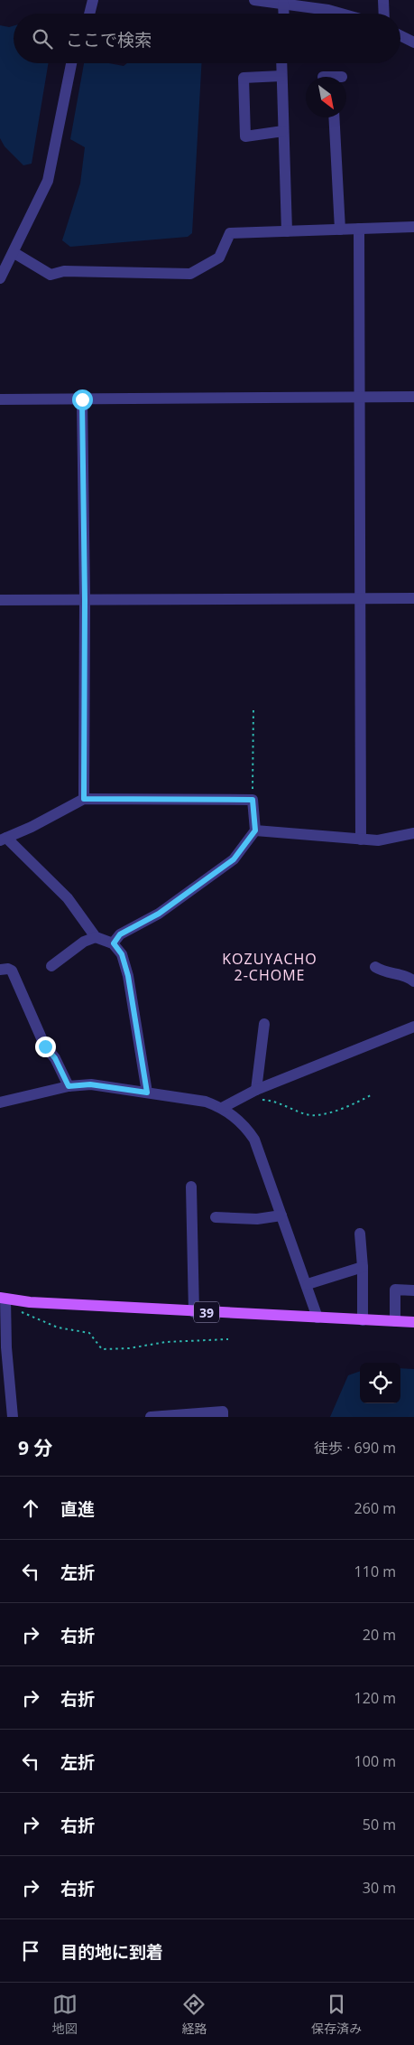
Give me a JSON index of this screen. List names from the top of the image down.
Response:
{
  "streets": {
    "main road": ["39"]
  },
  "districts": ["KOZUYACHO 2-CHOME"],
  "north": "bottom right",
  "page": {
    "search": "ここで検索",
    "heading": ["9 分", "徒歩 · 690 m"],
    "list": [
      ["直進", "260 m"],
      ["左折", "110 m"],
      ["右折", "20 m"],
      ["右折", "120 m"],
      ["左折", "100 m"],
      ["右折", "50 m"],
      ["右折", "30 m"],
      "目的地に到着"
    ],
    "nav": ["地図", "経路", "保存済み"]
  }
}
